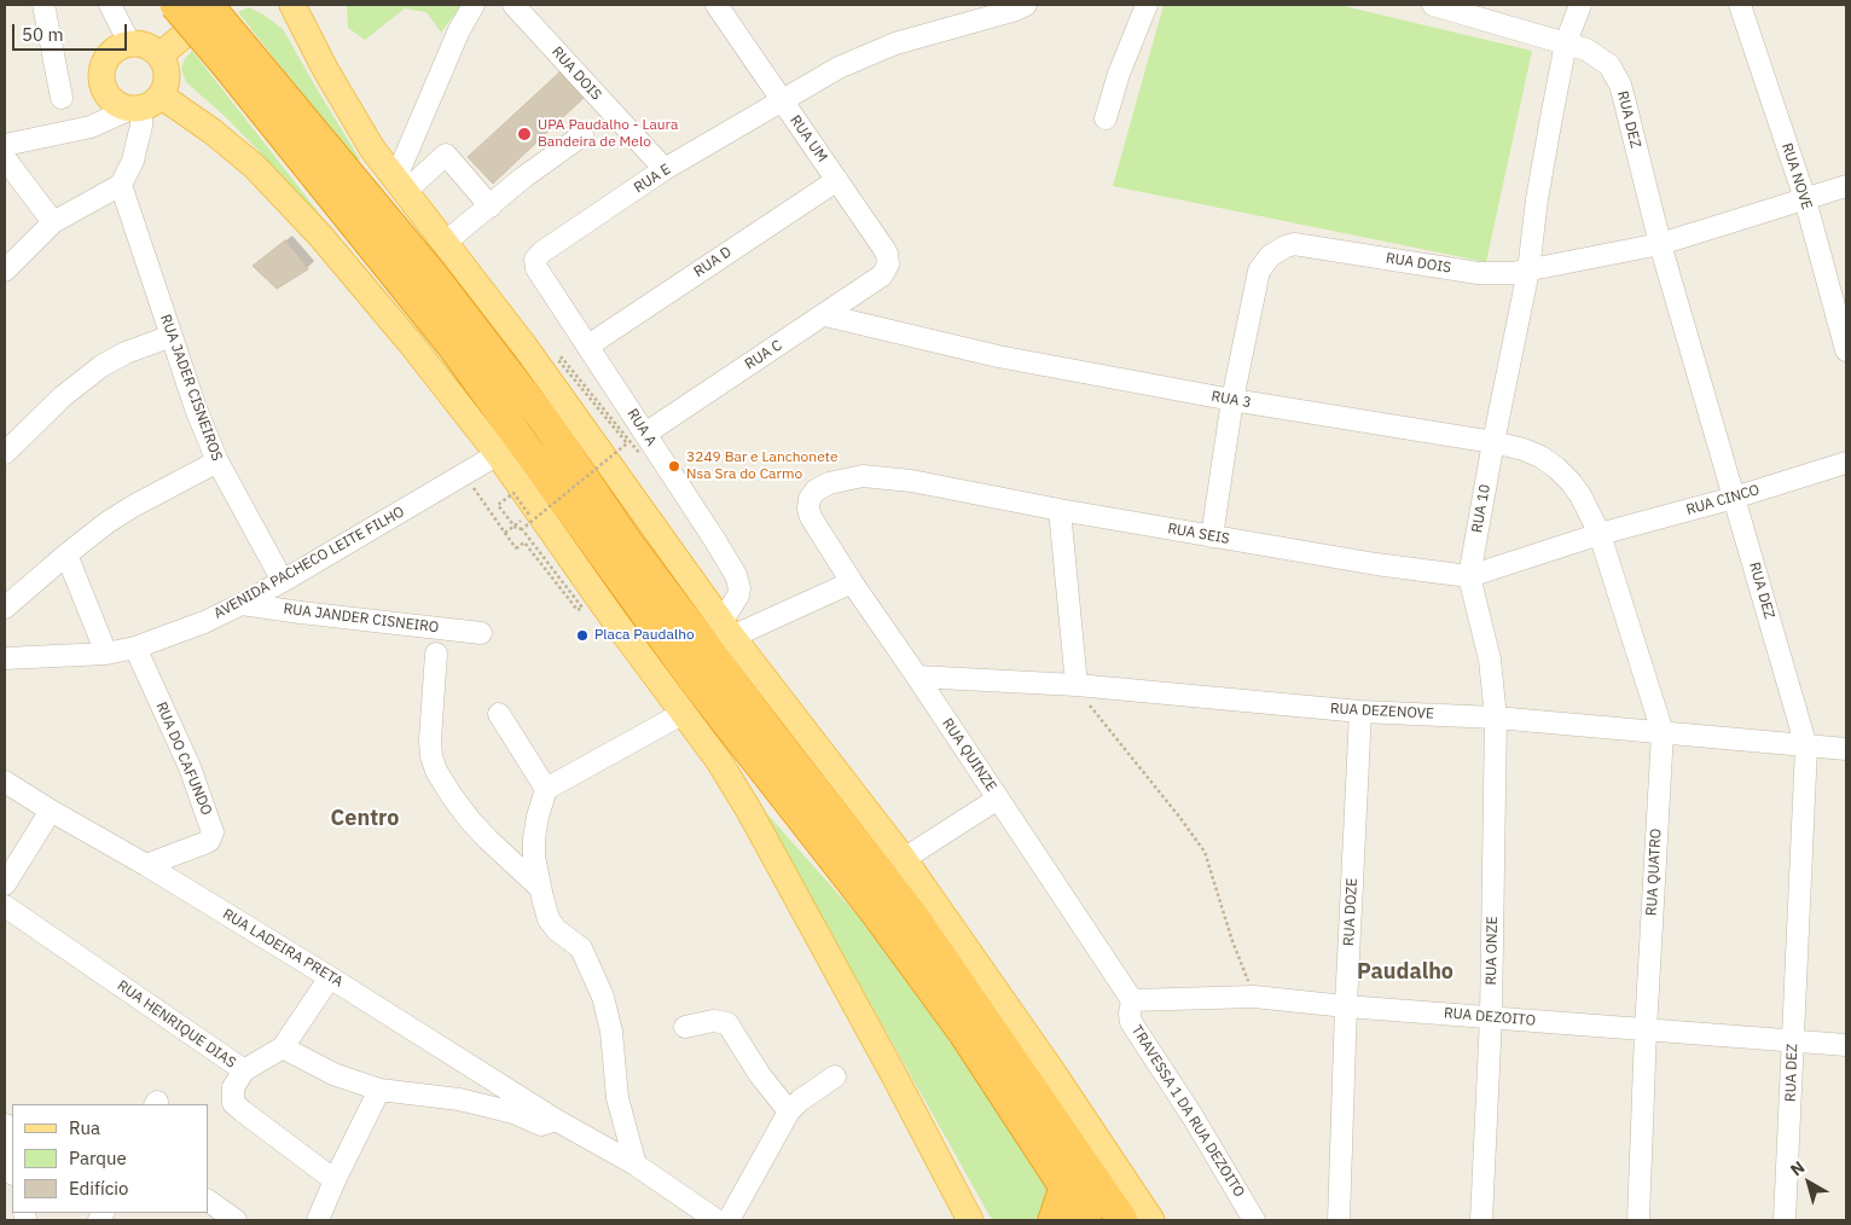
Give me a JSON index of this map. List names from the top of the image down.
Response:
{
  "streets": {
    "street": [
      "RUA DOIS",
      "RUA DEZ",
      "RUA UM",
      "RUA NOVE",
      "RUA E",
      "RUA D",
      "RUA C",
      "RUA JADER CISNEIROS",
      "RUA 3",
      "RUA A",
      "RUA CINCO",
      "RUA 10",
      "RUA SEIS",
      "AVENIDA PACHECO LEITE FILHO",
      "RUA JANDER CISNEIRO",
      "RUA DEZENOVE",
      "RUA QUINZE",
      "RUA DO CAFUNDO",
      "RUA QUATRO",
      "RUA DOZE",
      "RUA LADEIRA PRETA",
      "RUA ONZE",
      "RUA DEZOITO",
      "RUA HENRIQUE DIAS",
      "TRAVESSA 1 DA RUA DEZOITO"
    ]
  },
  "crossings": [
    ["RUA DOIS", "RUA DEZ"],
    ["RUA DOIS", "RUA NOVE"],
    ["RUA DOIS", "RUA E"],
    ["RUA DOIS", "RUA 3"],
    ["RUA DOIS", "RUA 10"],
    ["RUA DOIS", "RUA SEIS"],
    ["RUA DEZ", "RUA CINCO"],
    ["RUA DEZ", "RUA 10"],
    ["RUA DEZ", "RUA DEZENOVE"],
    ["RUA DEZ", "RUA DEZOITO"],
    ["RUA UM", "RUA E"],
    ["RUA UM", "RUA D"],
    ["RUA UM", "RUA C"],
    ["RUA E", "RUA A"],
    ["RUA D", "RUA A"],
    ["RUA C", "RUA 3"],
    ["RUA C", "RUA A"],
    ["RUA JADER CISNEIROS", "AVENIDA PACHECO LEITE FILHO"],
    ["RUA 3", "RUA CINCO"],
    ["RUA 3", "RUA 10"],
    ["RUA 3", "RUA SEIS"],
    ["RUA 3", "RUA QUATRO"],
    ["RUA CINCO", "RUA SEIS"],
    ["RUA CINCO", "RUA QUATRO"],
    ["RUA 10", "RUA SEIS"],
    ["RUA SEIS", "RUA QUINZE"],
    ["RUA SEIS", "RUA QUATRO"],
    ["AVENIDA PACHECO LEITE FILHO", "RUA JANDER CISNEIRO"],
    ["AVENIDA PACHECO LEITE FILHO", "RUA DO CAFUNDO"],
    ["RUA DEZENOVE", "RUA QUINZE"],
    ["RUA DEZENOVE", "RUA QUATRO"],
    ["RUA DEZENOVE", "RUA DOZE"],
    ["RUA DEZENOVE", "RUA ONZE"],
    ["RUA QUINZE", "RUA DEZOITO"],
    ["RUA QUINZE", "TRAVESSA 1 DA RUA DEZOITO"],
    ["RUA DO CAFUNDO", "RUA LADEIRA PRETA"],
    ["RUA QUATRO", "RUA DEZOITO"],
    ["RUA DOZE", "RUA DEZOITO"],
    ["RUA ONZE", "RUA DEZOITO"],
    ["RUA DEZOITO", "TRAVESSA 1 DA RUA DEZOITO"]
  ],
  "districts": ["Centro", "Paudalho"],
  "places": ["UPA Paudalho - Laura Bandeira de Melo", "3249 Bar e Lanchonete Nsa Sra do Carmo", "Placa Paudalho"],
  "legend": ["Rua", "Parque", "Edifício"],
  "scale_bar": "50 m",
  "north": "top left"
}
